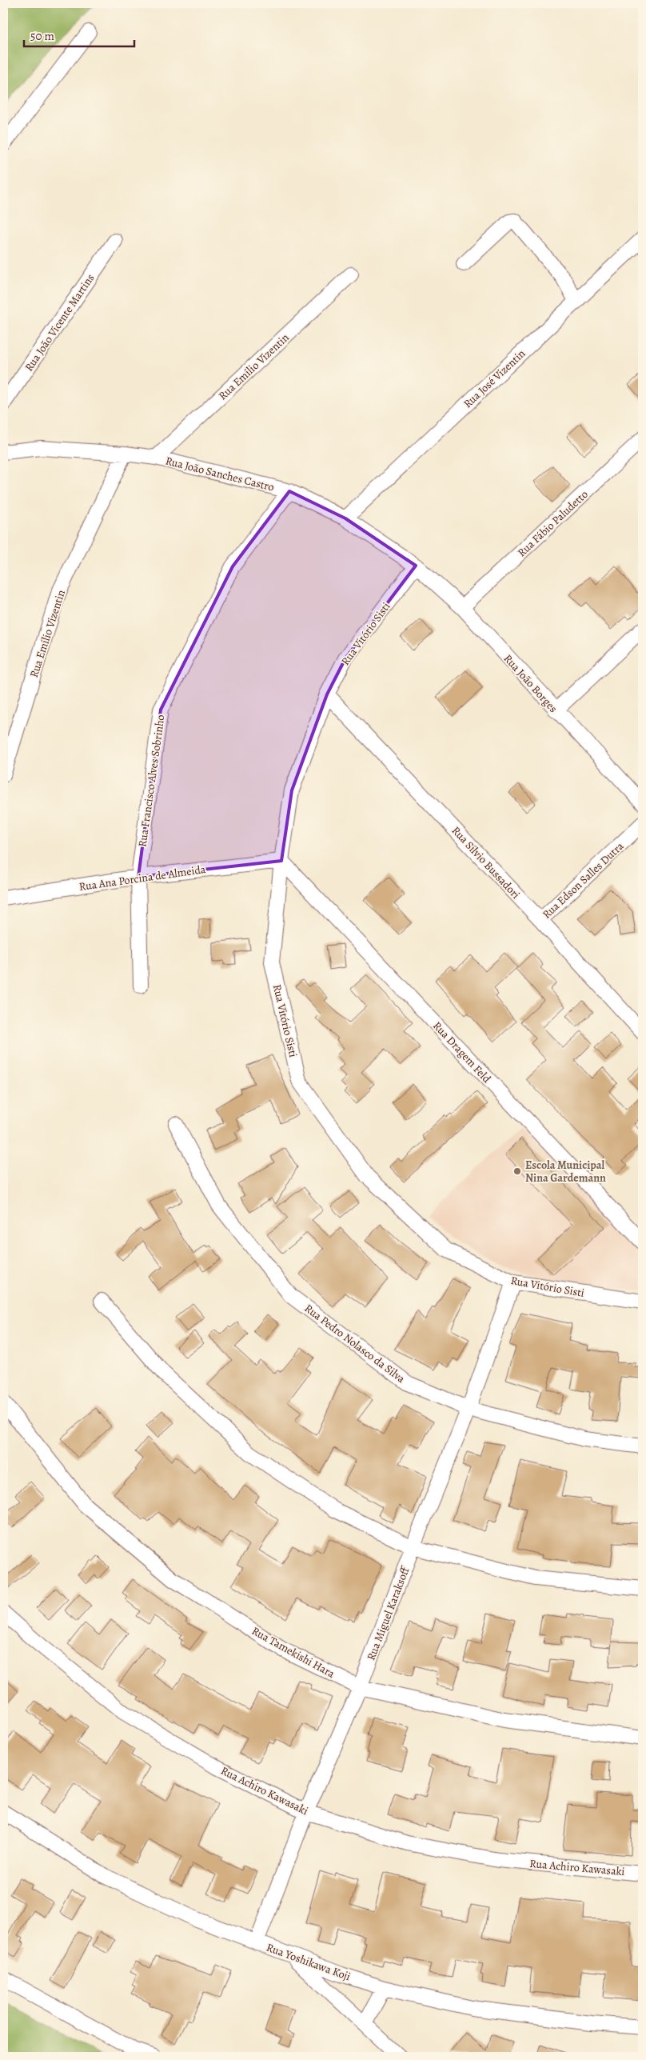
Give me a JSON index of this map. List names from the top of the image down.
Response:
{
  "streets": {
    "street": [
      "Rua João Vicente Martins",
      "Rua Emílio Vizentin",
      "Rua José Vizentin",
      "Rua João Sanches Castro",
      "Rua Fábio Paludetto",
      "Rua Vitório Sisti",
      "Rua João Borges",
      "Rua Francisco Alves Sobrinho",
      "Rua Sílvio Bussadori",
      "Rua Ana Porcina de Almeida",
      "Rua Edson Salles Dutra",
      "Rua Dragem Feld",
      "Rua Pedro Nolasco da Silva",
      "Rua Miguel Karaksoff",
      "Rua Tamekishi Hara",
      "Rua Achiro Kawasaki",
      "Rua Yoshikawa Koji"
    ]
  },
  "crossings": [
    ["Rua Emílio Vizentin", "Rua João Sanches Castro"],
    ["Rua José Vizentin", "Rua João Sanches Castro"],
    ["Rua João Sanches Castro", "Rua Vitório Sisti"],
    ["Rua João Sanches Castro", "Rua João Borges"],
    ["Rua João Sanches Castro", "Rua Francisco Alves Sobrinho"],
    ["Rua Fábio Paludetto", "Rua João Borges"],
    ["Rua Vitório Sisti", "Rua João Borges"],
    ["Rua Vitório Sisti", "Rua Sílvio Bussadori"],
    ["Rua Vitório Sisti", "Rua Ana Porcina de Almeida"],
    ["Rua Vitório Sisti", "Rua Dragem Feld"],
    ["Rua Vitório Sisti", "Rua Miguel Karaksoff"],
    ["Rua Francisco Alves Sobrinho", "Rua Ana Porcina de Almeida"],
    ["Rua Sílvio Bussadori", "Rua Edson Salles Dutra"],
    ["Rua Ana Porcina de Almeida", "Rua Dragem Feld"],
    ["Rua Pedro Nolasco da Silva", "Rua Miguel Karaksoff"],
    ["Rua Miguel Karaksoff", "Rua Tamekishi Hara"],
    ["Rua Miguel Karaksoff", "Rua Achiro Kawasaki"],
    ["Rua Miguel Karaksoff", "Rua Yoshikawa Koji"]
  ],
  "places": ["Escola Municipal Nina Gardemann"],
  "scale_bar": "50 m"
}
